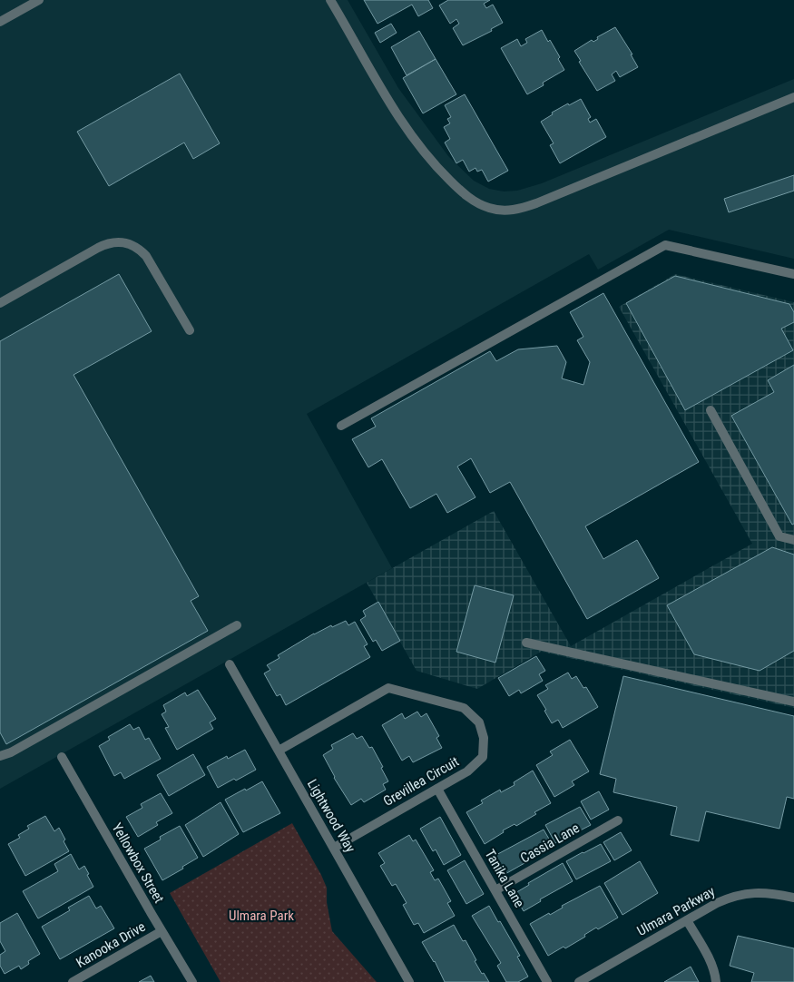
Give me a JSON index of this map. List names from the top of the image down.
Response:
{
  "streets": {
    "street": [
      "Grevillea Circuit",
      "Lightwood Way",
      "Cassia Lane",
      "Yellowbox Street",
      "Tanika Lane",
      "Ulmara Parkway",
      "Kanooka Drive"
    ]
  },
  "crossings": [
    ["Grevillea Circuit", "Lightwood Way"],
    ["Grevillea Circuit", "Tanika Lane"],
    ["Cassia Lane", "Tanika Lane"],
    ["Yellowbox Street", "Kanooka Drive"]
  ],
  "parks": ["Ulmara Park"]
}
